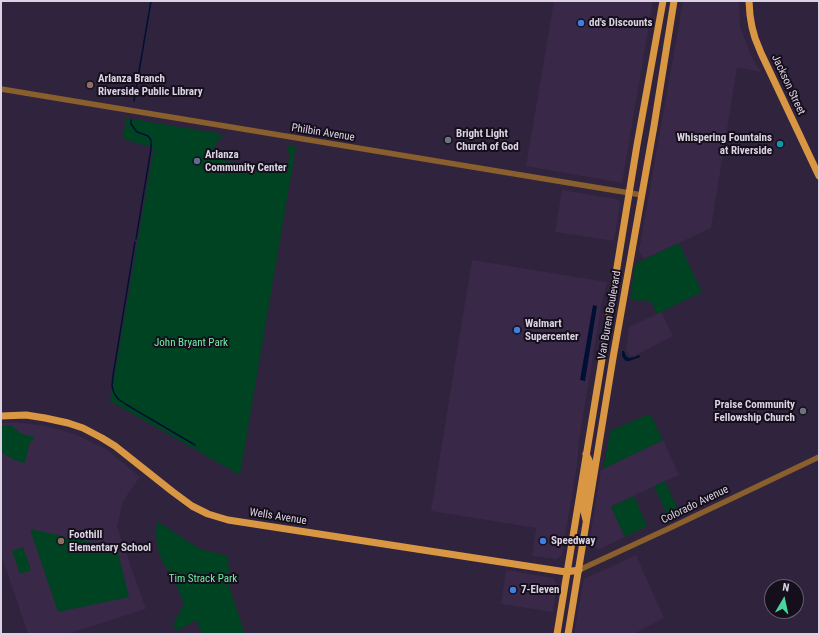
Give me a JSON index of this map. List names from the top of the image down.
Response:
{
  "streets": {
    "main road": ["Jackson Street", "Van Buren Boulevard", "Wells Avenue"],
    "street": ["Philbin Avenue", "Colorado Avenue"]
  },
  "crossings": [
    ["Philbin Avenue", "Van Buren Boulevard"],
    ["Van Buren Boulevard", "Colorado Avenue"],
    ["Van Buren Boulevard", "Wells Avenue"],
    ["Colorado Avenue", "Wells Avenue"]
  ],
  "parks": ["John Bryant Park", "Tim Strack Park"],
  "places": [
    "dd's Discounts",
    "Arlanza Branch Riverside Public Library",
    "Bright Light Church of God",
    "Whispering Fountains at Riverside",
    "Arlanza Community Center",
    "Walmart Supercenter",
    "Praise Community Fellowship Church",
    "Foothill Elementary School",
    "Speedway",
    "7-Eleven"
  ],
  "north": "top"
}
